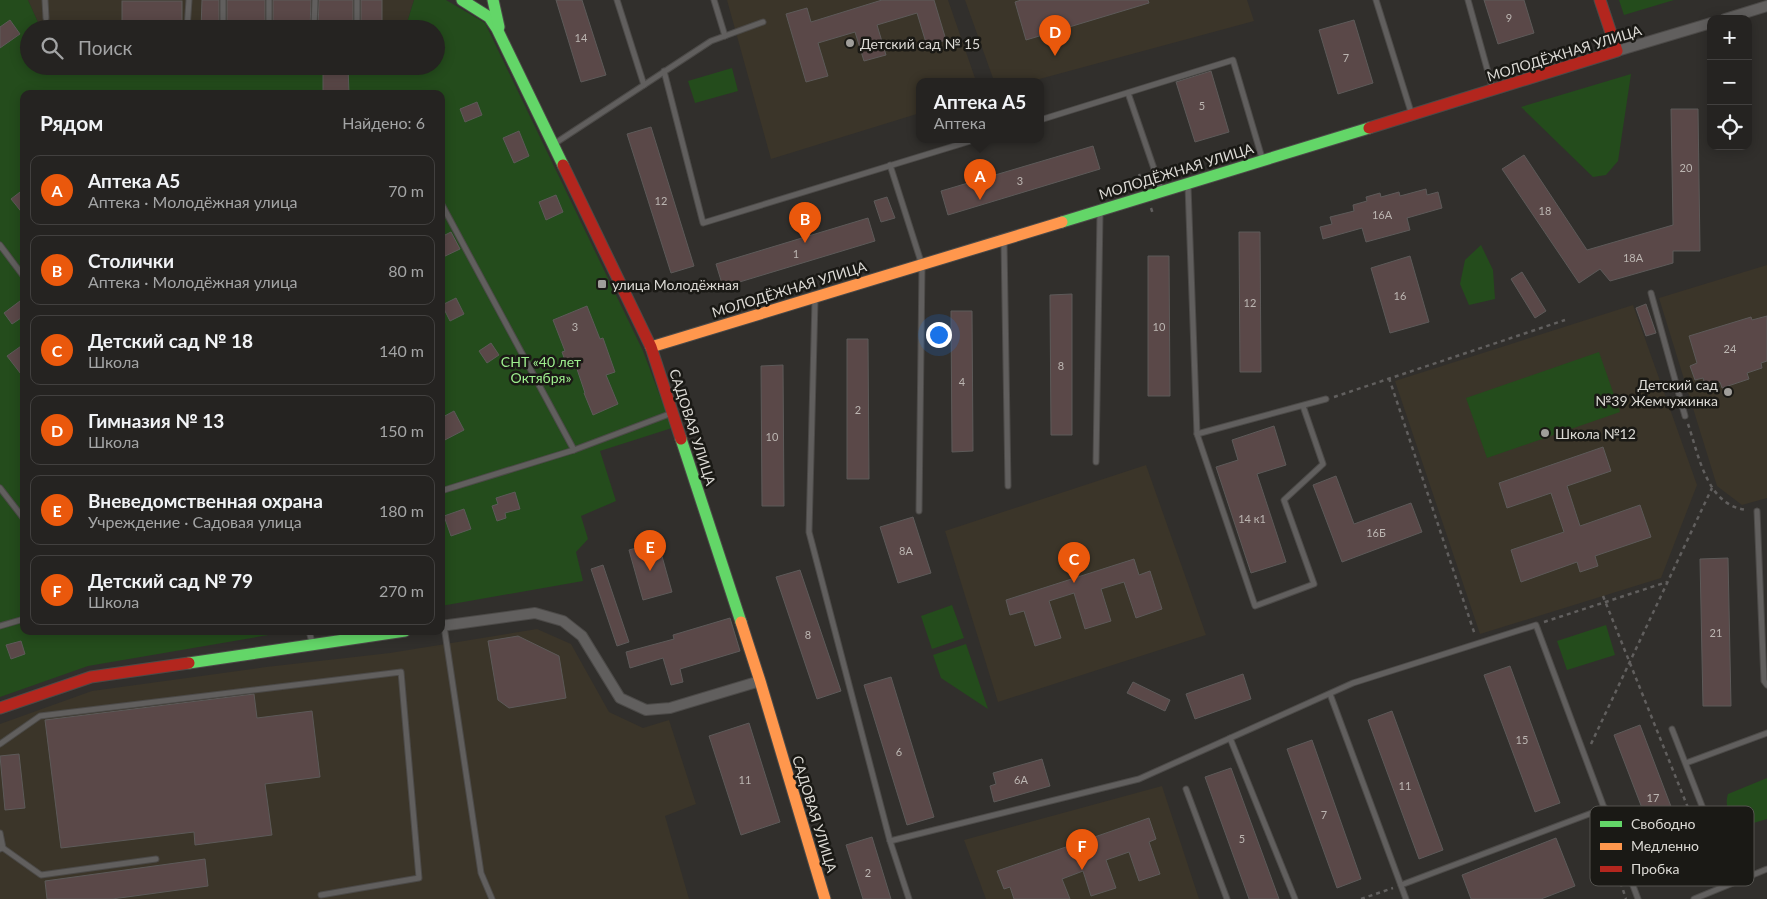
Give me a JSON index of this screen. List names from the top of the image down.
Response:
{
  "streets": {
    "street": ["МОЛОДЁЖНАЯ УЛИЦА", "САДОВАЯ УЛИЦА"]
  },
  "crossings": [
    ["МОЛОДЁЖНАЯ УЛИЦА", "САДОВАЯ УЛИЦА"]
  ],
  "parks": ["СНТ «40 лет Октября»"],
  "places": {
    "other": ["Детский сад № 15", "Детский сад №39 Жемчужинка", "Школа №12"],
    "transit": ["улица Молодёжная"]
  },
  "house_numbers": [
    "9",
    "14",
    "7",
    "5",
    "20",
    "3",
    "12",
    "18",
    "16А",
    "1",
    "18А",
    "16",
    "12",
    "3",
    "10",
    "24",
    "8",
    "4",
    "2",
    "10",
    "14 к1",
    "16Б",
    "8А",
    "21",
    "8",
    "15",
    "6",
    "11",
    "6А",
    "11",
    "17",
    "7",
    "5",
    "2"
  ],
  "legend": ["Свободно", "Медленно", "Пробка"],
  "page": {
    "map_buttons": ["+", "−"],
    "pins": [
      "D",
      "A",
      "B",
      "E",
      "C",
      "F"
    ],
    "search": "Поиск",
    "popup": ["Аптека A5", "Аптека"],
    "heading": ["Рядом", "Найдено: 6"],
    "list": [
      {
        "mark": "A",
        "name": "Аптека A5",
        "note": "Аптека · Молодёжная улица",
        "value": "70 m"
      },
      {
        "mark": "B",
        "name": "Столички",
        "note": "Аптека · Молодёжная улица",
        "value": "80 m"
      },
      {
        "mark": "C",
        "name": "Детский сад № 18",
        "note": "Школа",
        "value": "140 m"
      },
      {
        "mark": "D",
        "name": "Гимназия № 13",
        "note": "Школа",
        "value": "150 m"
      },
      {
        "mark": "E",
        "name": "Вневедомственная охрана",
        "note": "Учреждение · Садовая улица",
        "value": "180 m"
      },
      {
        "mark": "F",
        "name": "Детский сад № 79",
        "note": "Школа",
        "value": "270 m"
      }
    ]
  }
}
